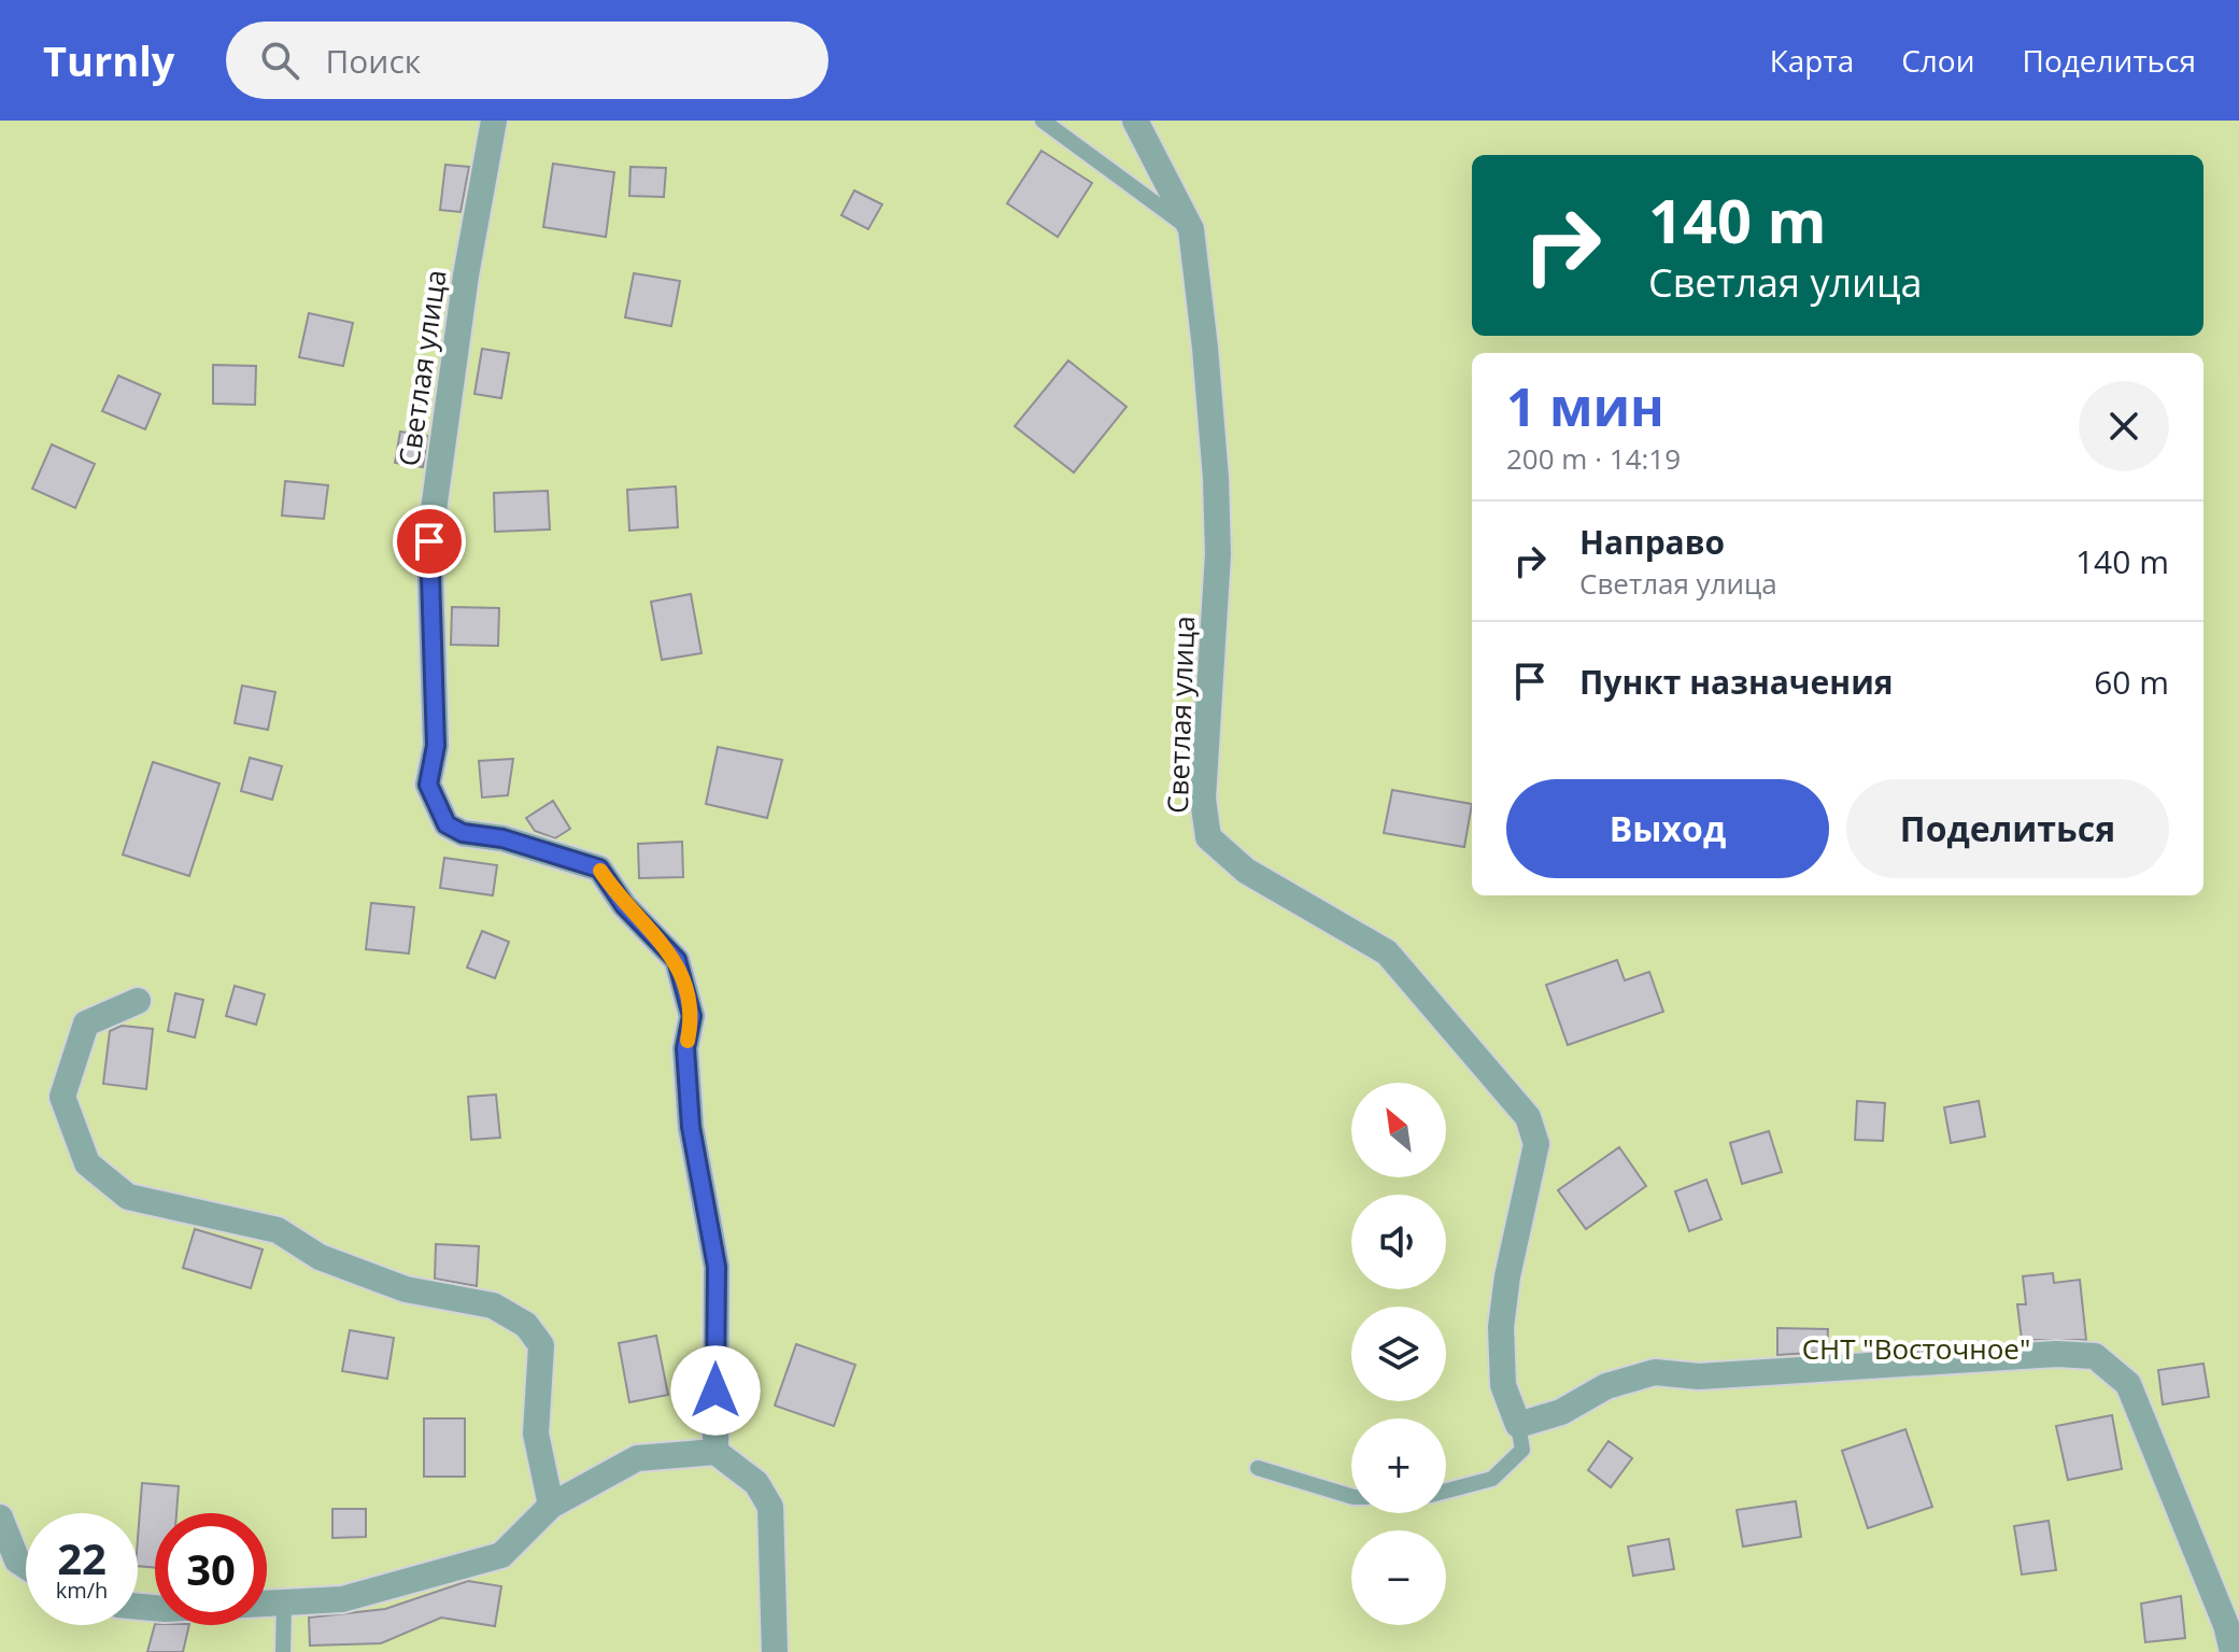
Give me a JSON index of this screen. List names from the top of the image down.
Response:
{
  "streets": {
    "street": ["Светлая улица"]
  },
  "parks": ["СНТ \"Восточное\""],
  "north": "top left",
  "page": {
    "header": "Turnly",
    "search": "Поиск",
    "nav": ["Карта", "Слои", "Поделиться"],
    "turn": ["140 m", "Светлая улица"],
    "heading": ["1 мин", "200 m · 14:19"],
    "list": [
      {
        "name": "Направо",
        "note": "Светлая улица",
        "value": "140 m"
      },
      {
        "name": "Пункт назначения",
        "value": "60 m"
      }
    ],
    "buttons": ["Выход", "Поделиться"],
    "map_buttons": ["+", "−"],
    "speed": "22 km/h",
    "limit": "30"
  }
}
